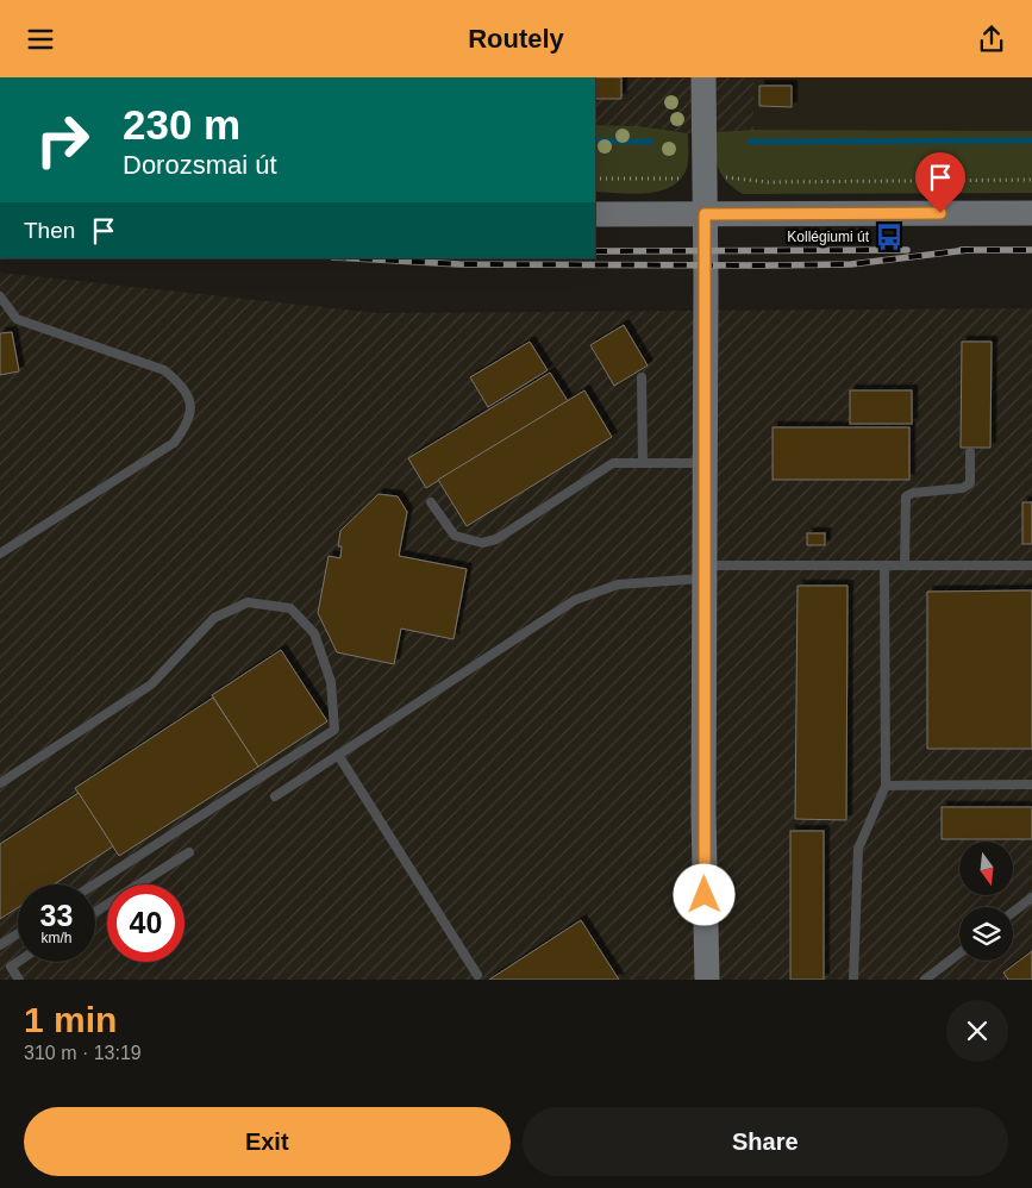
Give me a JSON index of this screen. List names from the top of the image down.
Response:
{
  "places": {
    "bus stop": ["Kollégiumi út"]
  },
  "north": "bottom",
  "page": {
    "header": "Routely",
    "turn": ["230 m", "Dorozsmai út"],
    "then": "Then",
    "speed": "33 km/h",
    "limit": "40",
    "heading": ["1 min", "310 m · 13:19"],
    "buttons": ["Exit", "Share"]
  }
}
